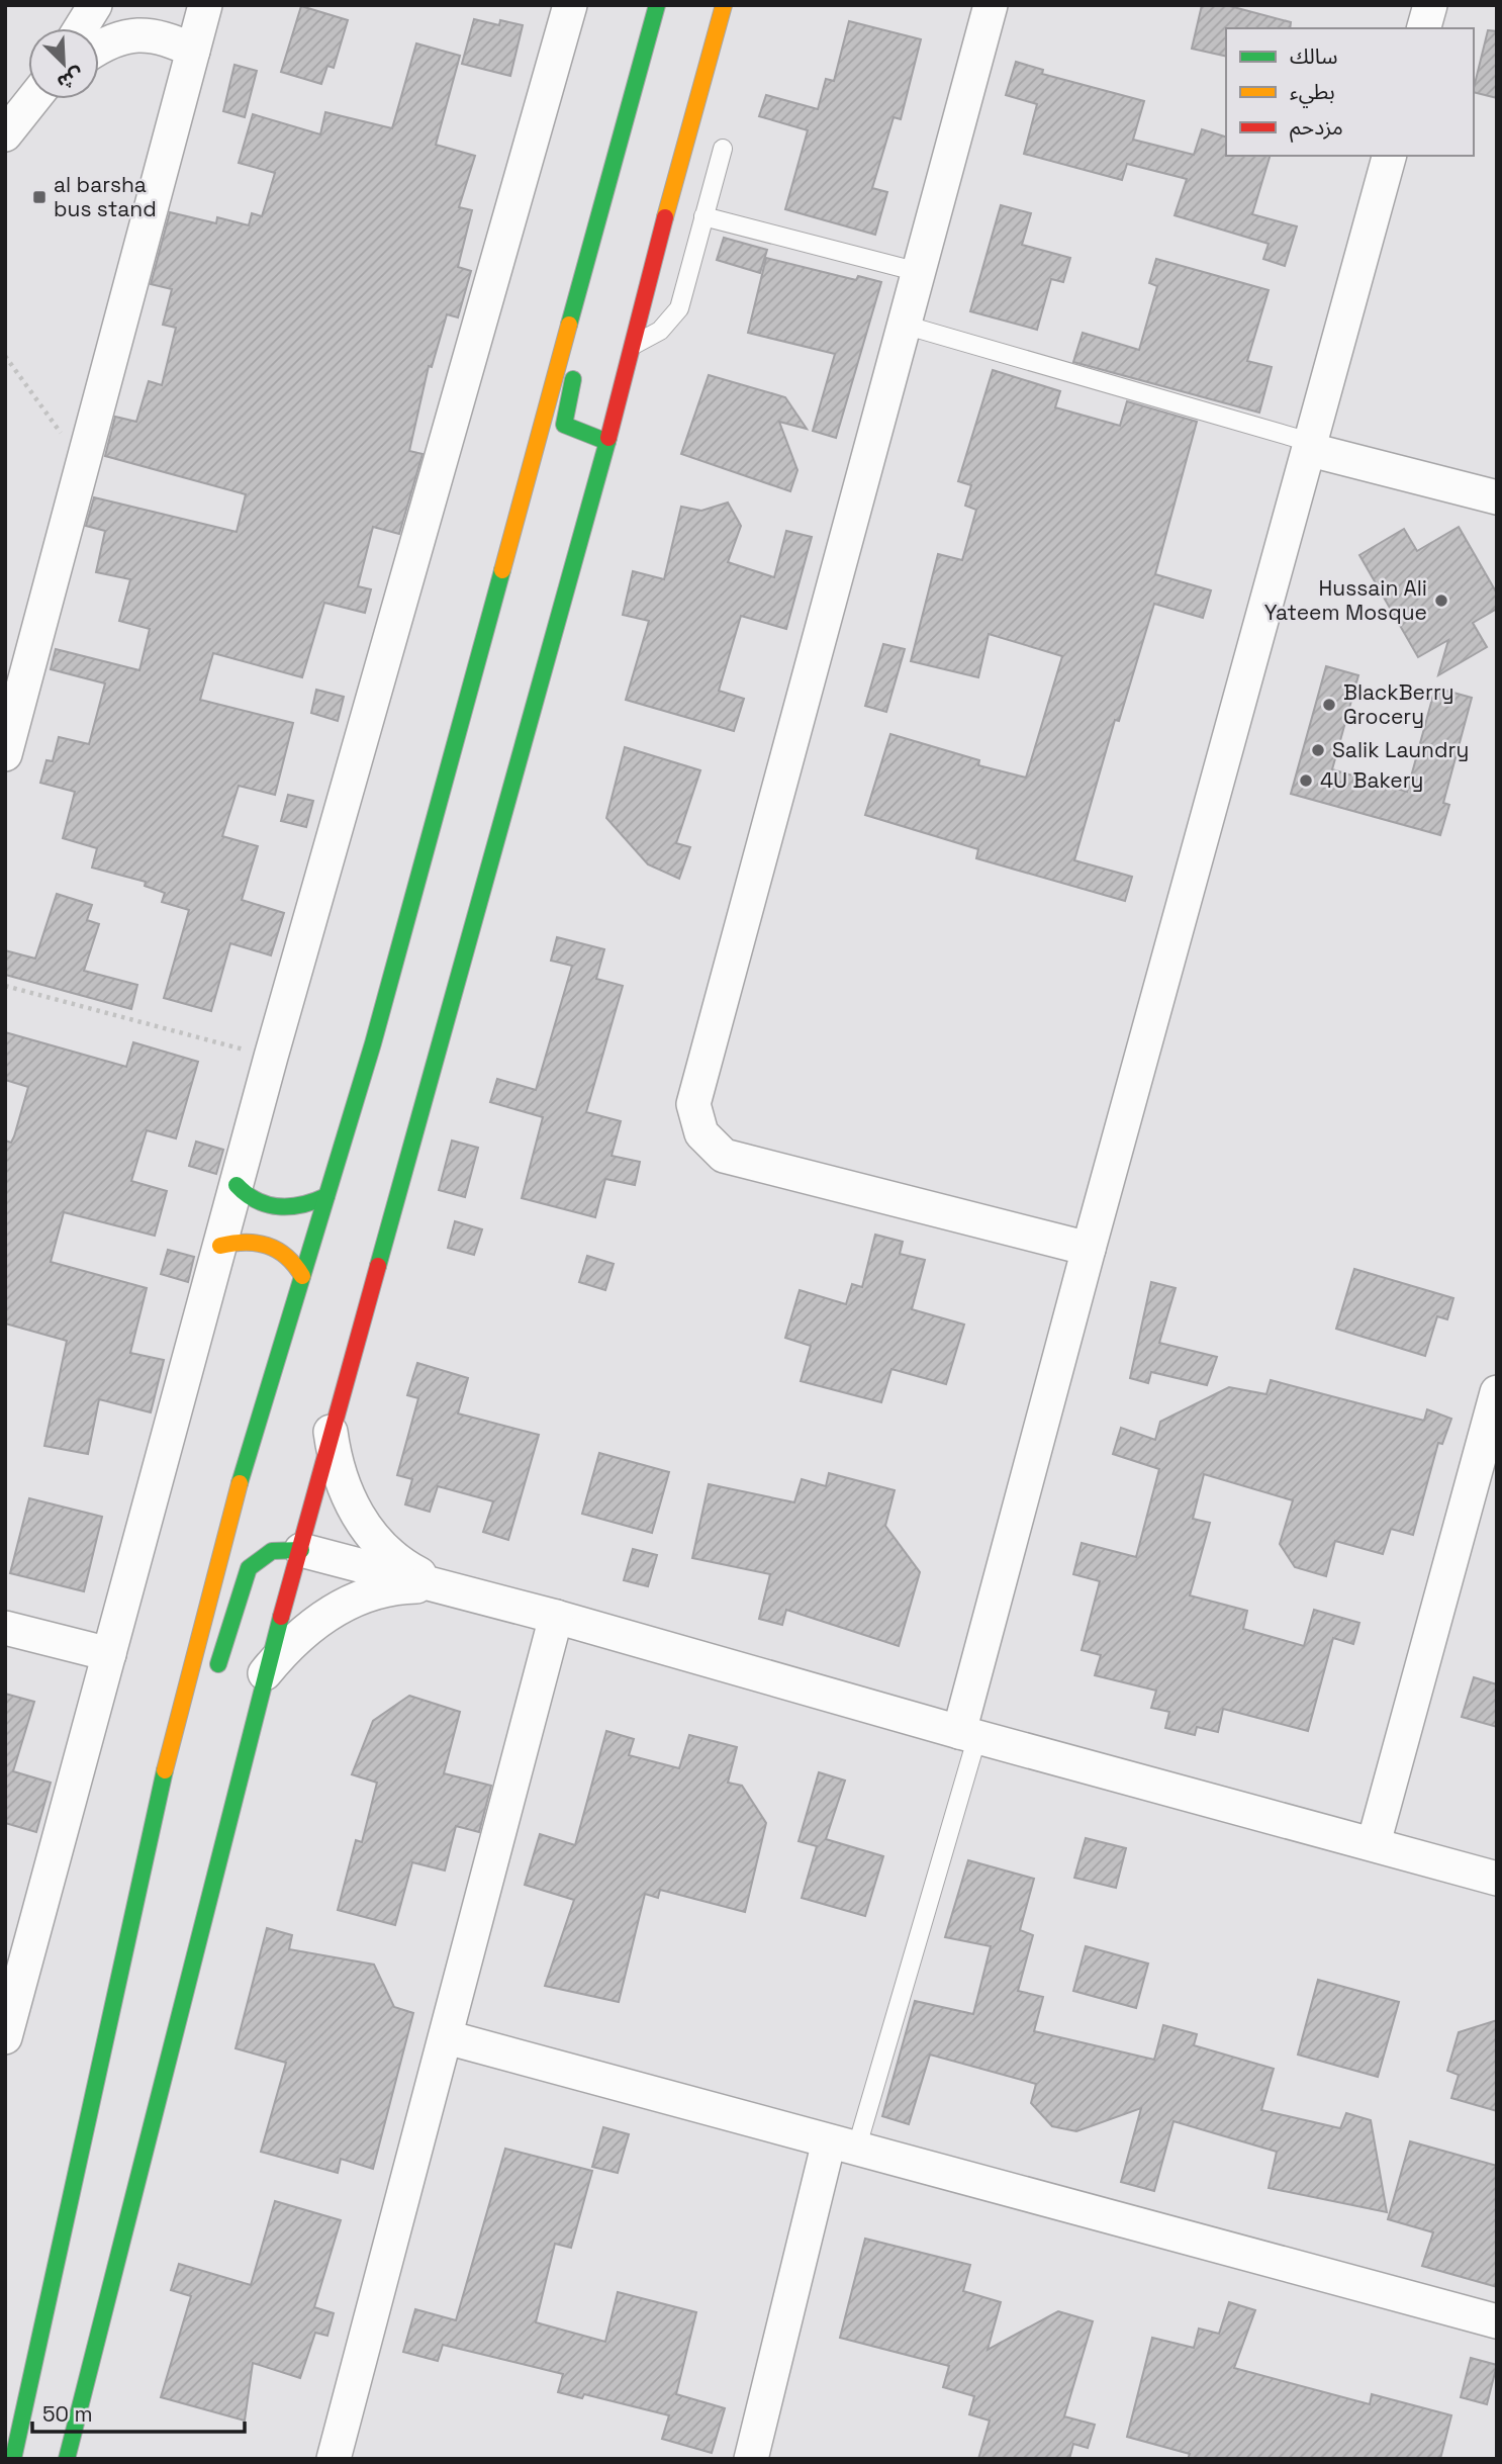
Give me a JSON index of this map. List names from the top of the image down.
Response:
{
  "places": {
    "transit": ["al barsha bus stand"],
    "other": [
      "Hussain Ali Yateem Mosque",
      "BlackBerry Grocery",
      "Salik Laundry",
      "4U Bakery"
    ]
  },
  "legend": ["سالك", "بطيء", "مزدحم"],
  "scale_bar": "50 m",
  "north": "bottom right"
}
